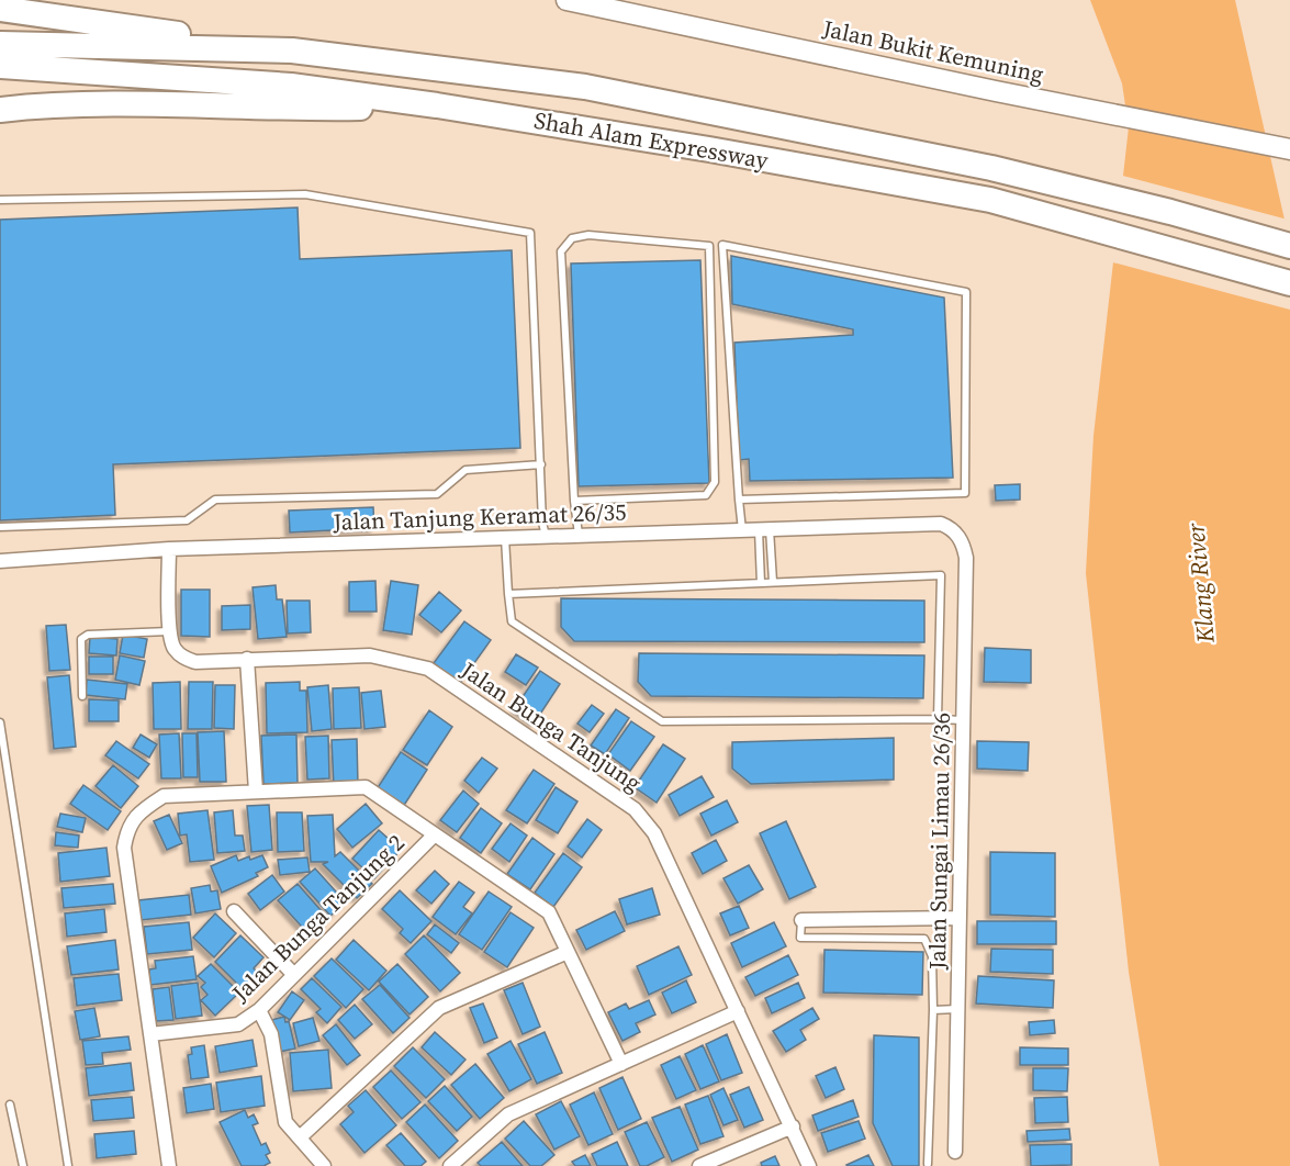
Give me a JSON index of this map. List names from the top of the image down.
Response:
{
  "streets": {
    "highway": ["Shah Alam Expressway"],
    "main road": ["Jalan Bukit Kemuning"],
    "street": [
      "Jalan Tanjung Keramat 26/35",
      "Jalan Bunga Tanjung",
      "Jalan Sungai Limau 26/36",
      "Jalan Bunga Tanjung 2"
    ]
  },
  "crossings": [
    ["Jalan Tanjung Keramat 26/35", "Jalan Sungai Limau 26/36"]
  ],
  "water": ["Klang River"]
}
